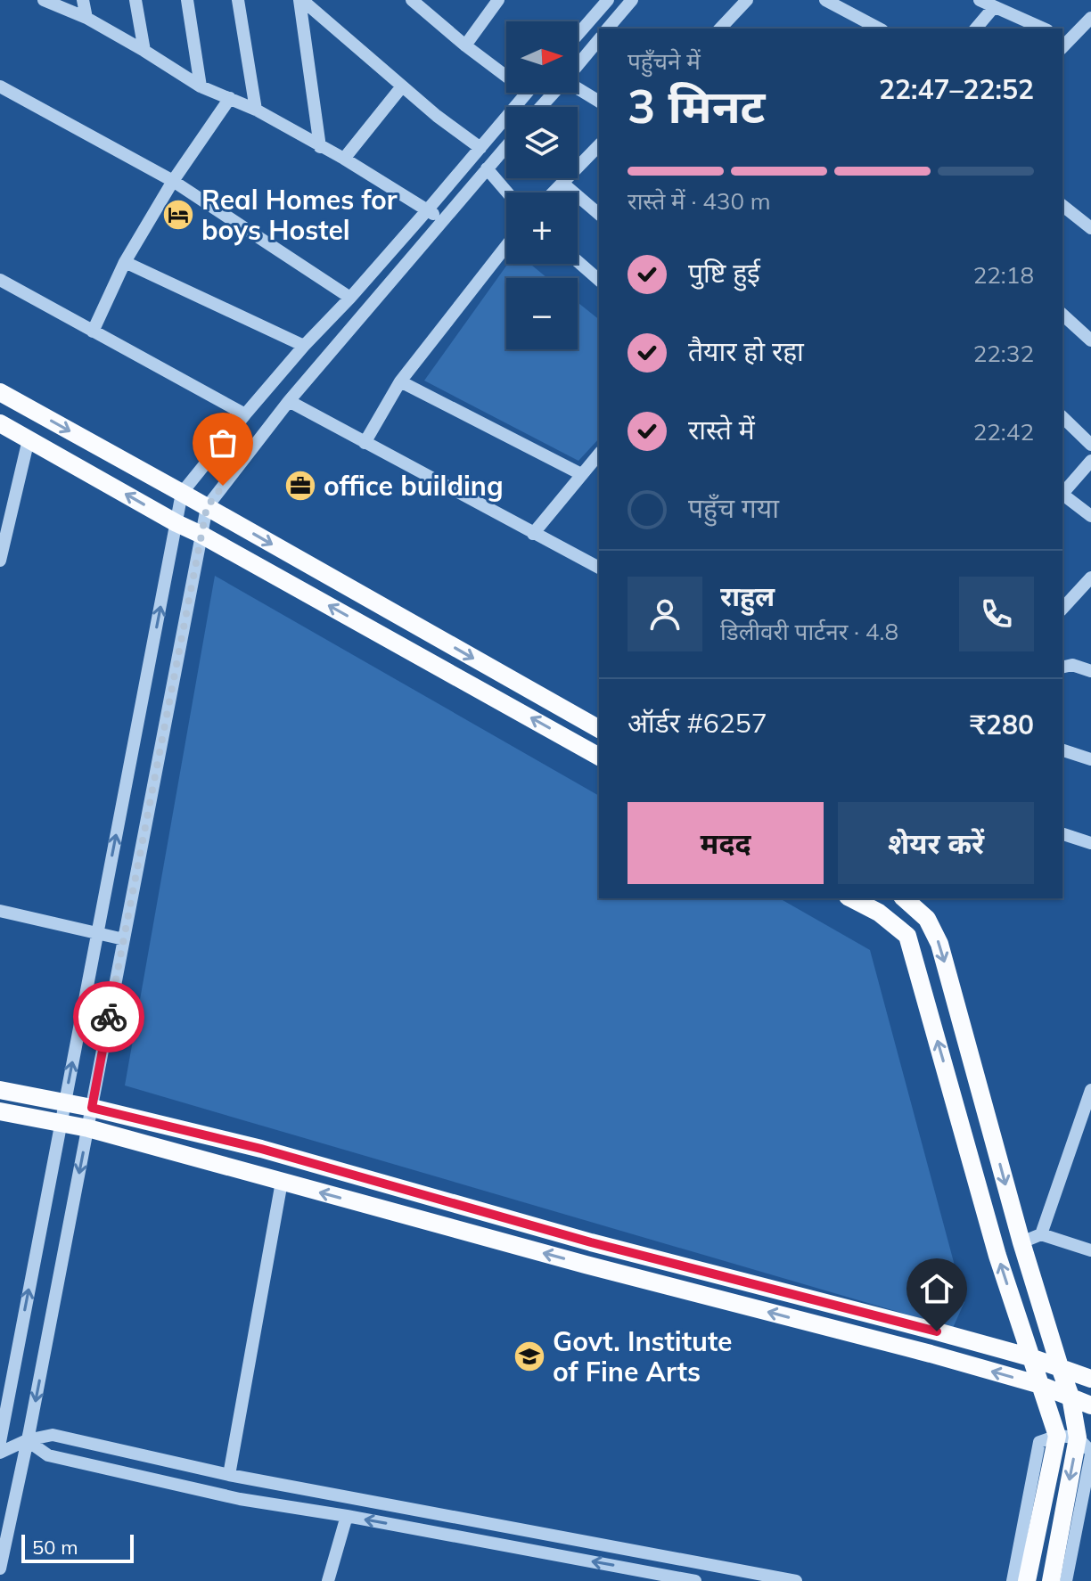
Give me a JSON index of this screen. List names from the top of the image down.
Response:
{
  "places": {
    "hotel": ["Real Homes for boys Hostel"],
    "office": ["office building"],
    "school or university": ["Govt. Institute of Fine Arts"]
  },
  "scale_bar": "50 m",
  "north": "right",
  "page": {
    "map_buttons": ["+", "−"],
    "heading": ["3 मिनट", "पहुँचने में", "22:47–22:52"],
    "panel": [
      "राहुल",
      "डिलीवरी पार्टनर · 4.8",
      "ऑर्डर #6257",
      "₹280"
    ],
    "bar": "रास्ते में · 430 m",
    "list": [
      ["पुष्टि हुई", "22:18"],
      ["तैयार हो रहा", "22:32"],
      ["रास्ते में", "22:42"],
      "पहुँच गया"
    ],
    "buttons": ["मदद", "शेयर करें"],
    "scale": "50 m"
  }
}
